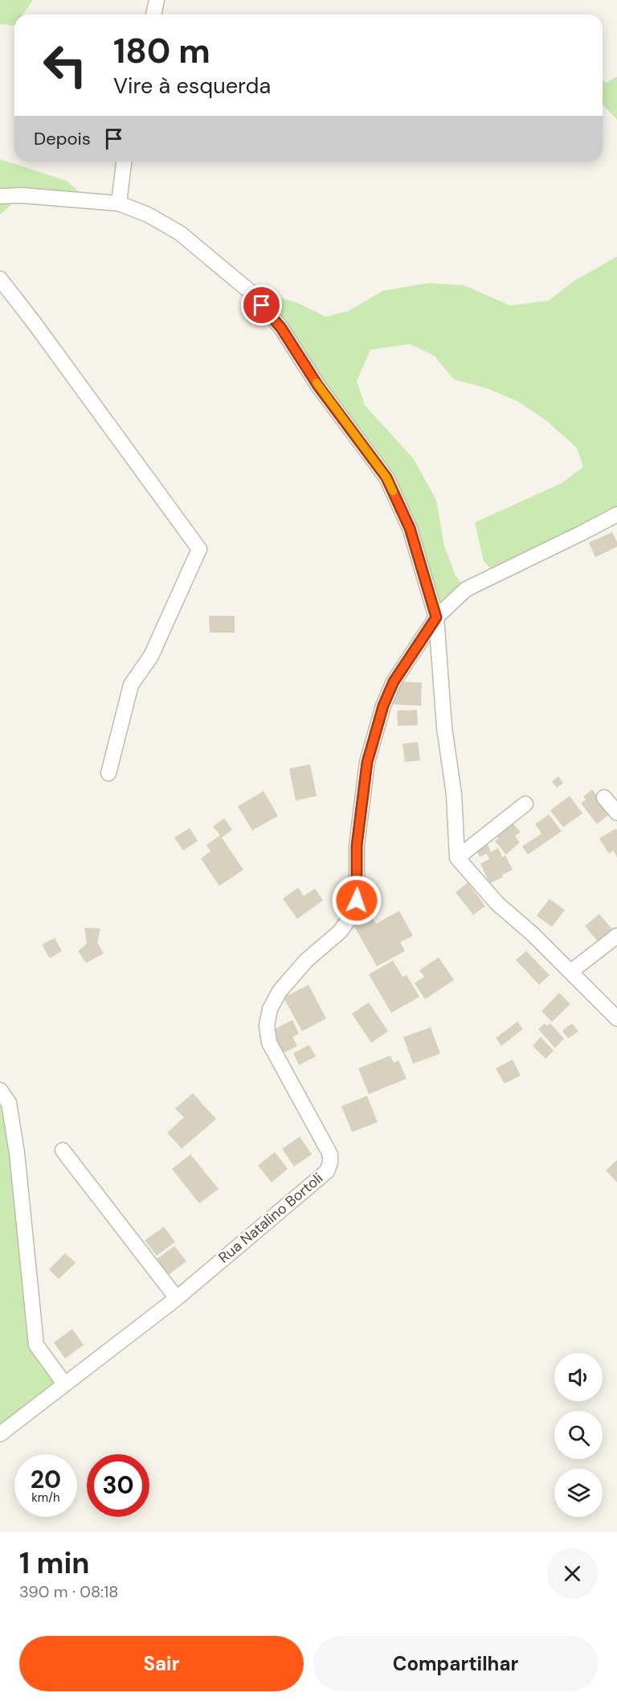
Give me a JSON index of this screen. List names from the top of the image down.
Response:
{
  "streets": {
    "street": ["Rua Natalino Bortoli"]
  },
  "page": {
    "turn": ["180 m", "Vire à esquerda"],
    "then": "Depois",
    "speed": "20 km/h",
    "limit": "30",
    "heading": ["1 min", "390 m · 08:18"],
    "buttons": ["Sair", "Compartilhar"]
  }
}
